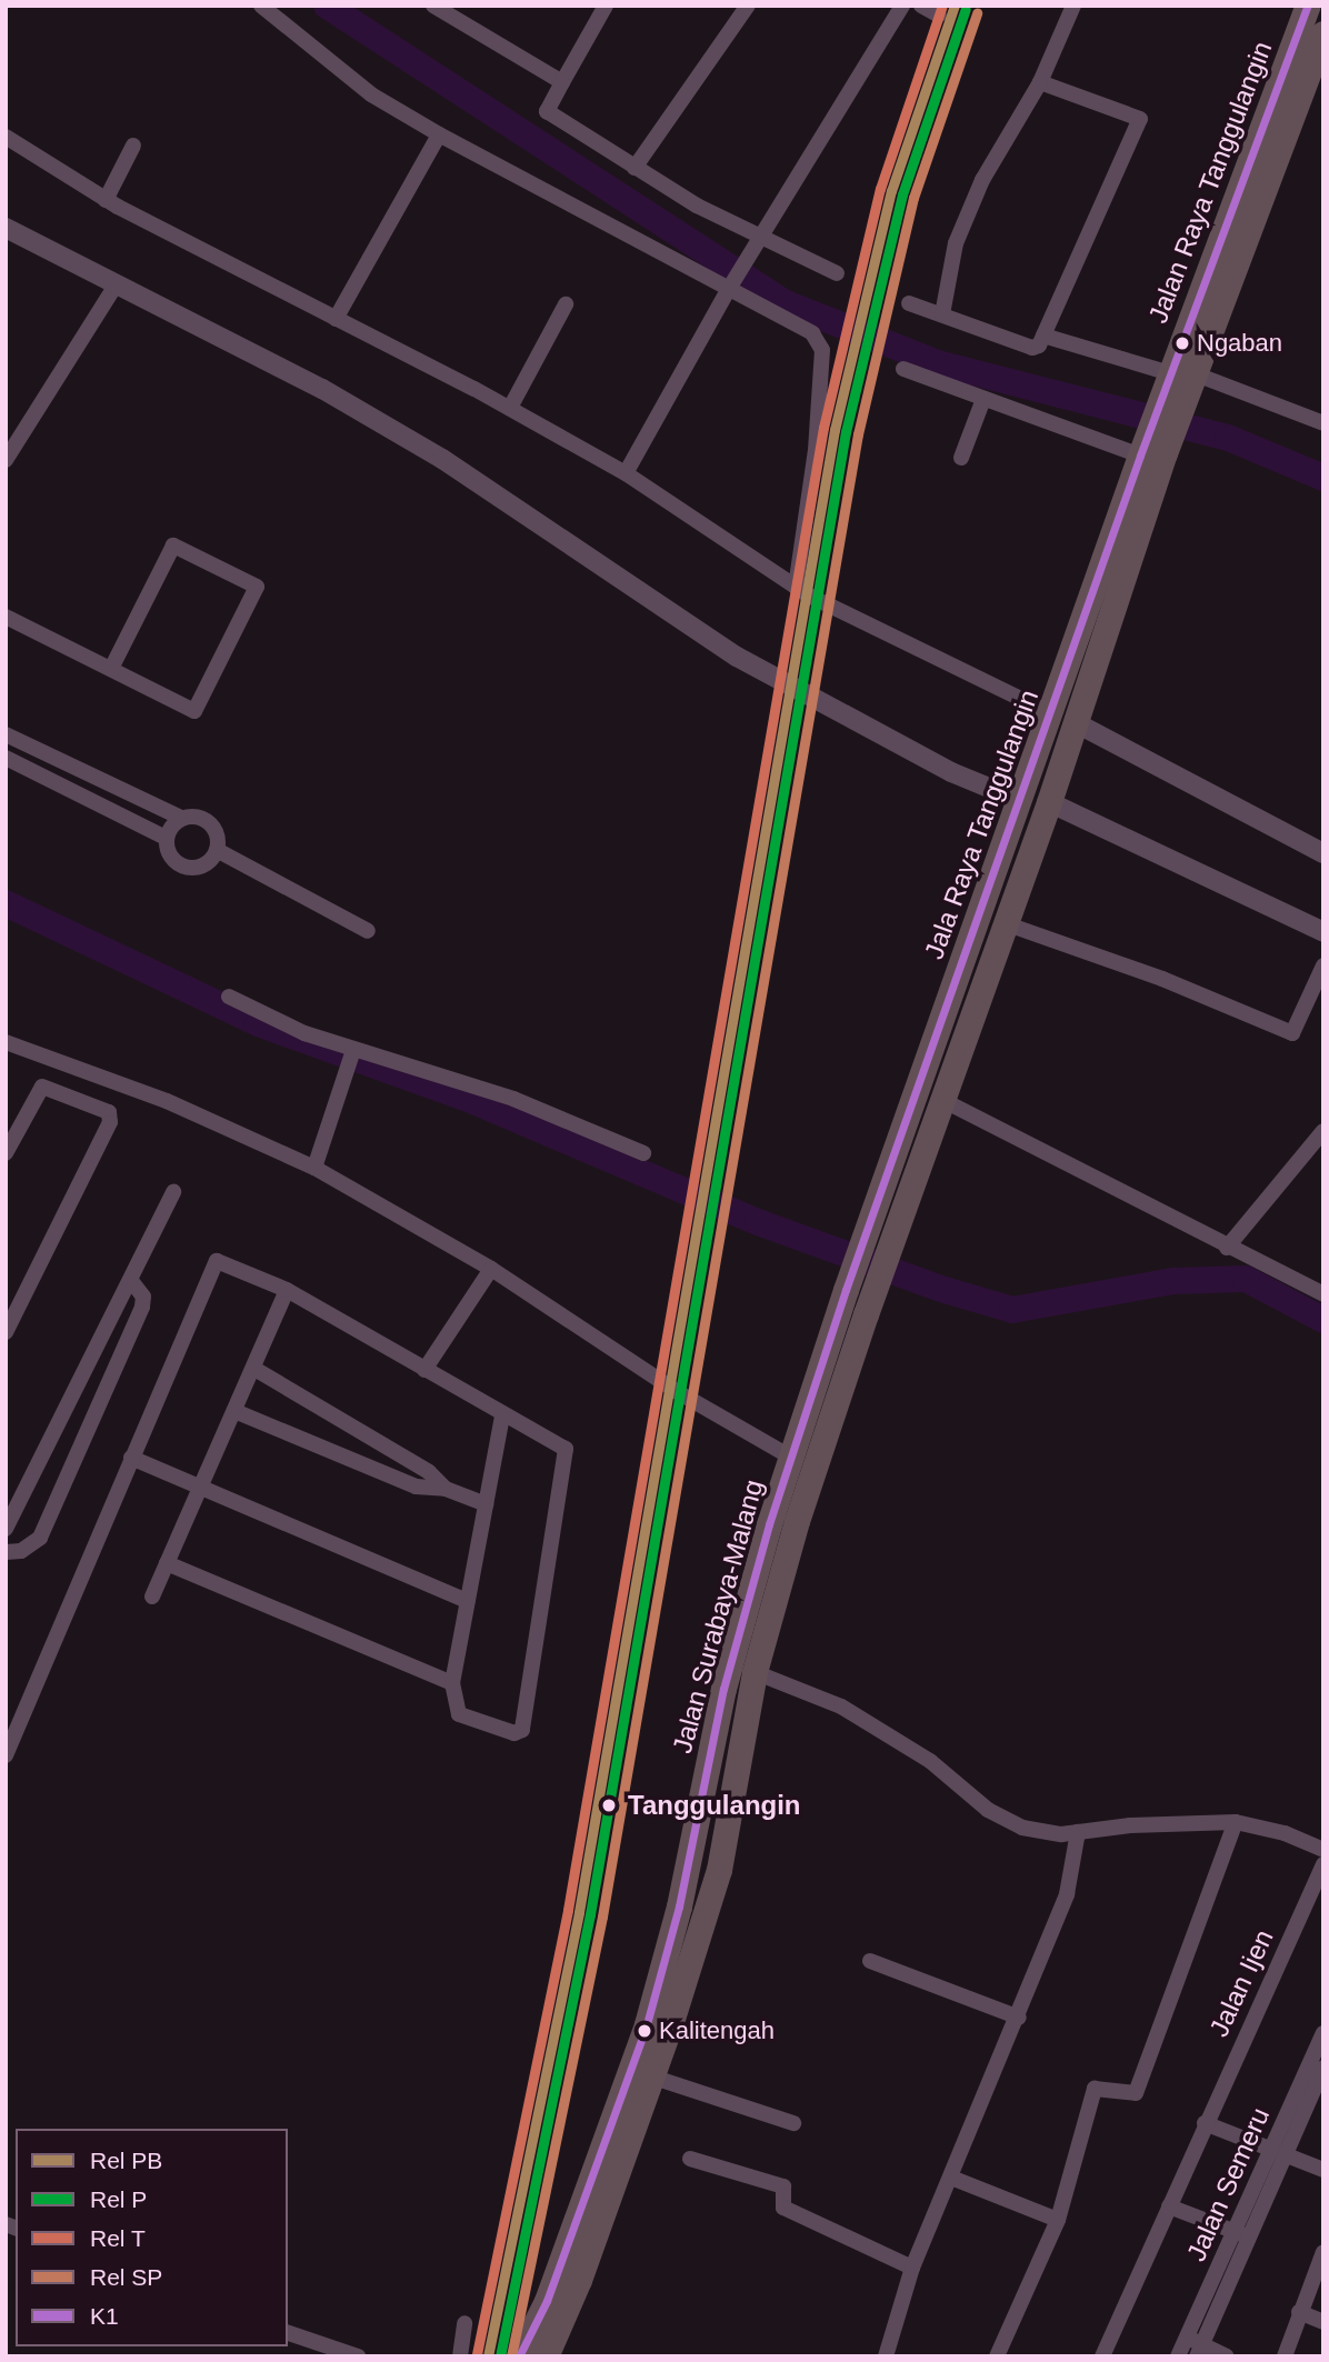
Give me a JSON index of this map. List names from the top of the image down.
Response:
{
  "streets": {
    "highway": ["Jalan Raya Tanggulangin", "Jala Raya Tanggulangin", "Jalan Surabaya-Malang"],
    "street": ["Jalan Ijen", "Jalan Semeru"]
  },
  "crossings": [
    ["Jalan Raya Tanggulangin", "Jala Raya Tanggulangin"],
    ["Jala Raya Tanggulangin", "Jalan Surabaya-Malang"]
  ],
  "places": ["Ngaban", "Tanggulangin", "Kalitengah"],
  "lines": [
    "rail line PB",
    "rail line T",
    "transit line K1",
    "rail line P",
    "rail line SP"
  ],
  "legend": [
    "Rel PB",
    "Rel P",
    "Rel T",
    "Rel SP",
    "K1"
  ]
}
